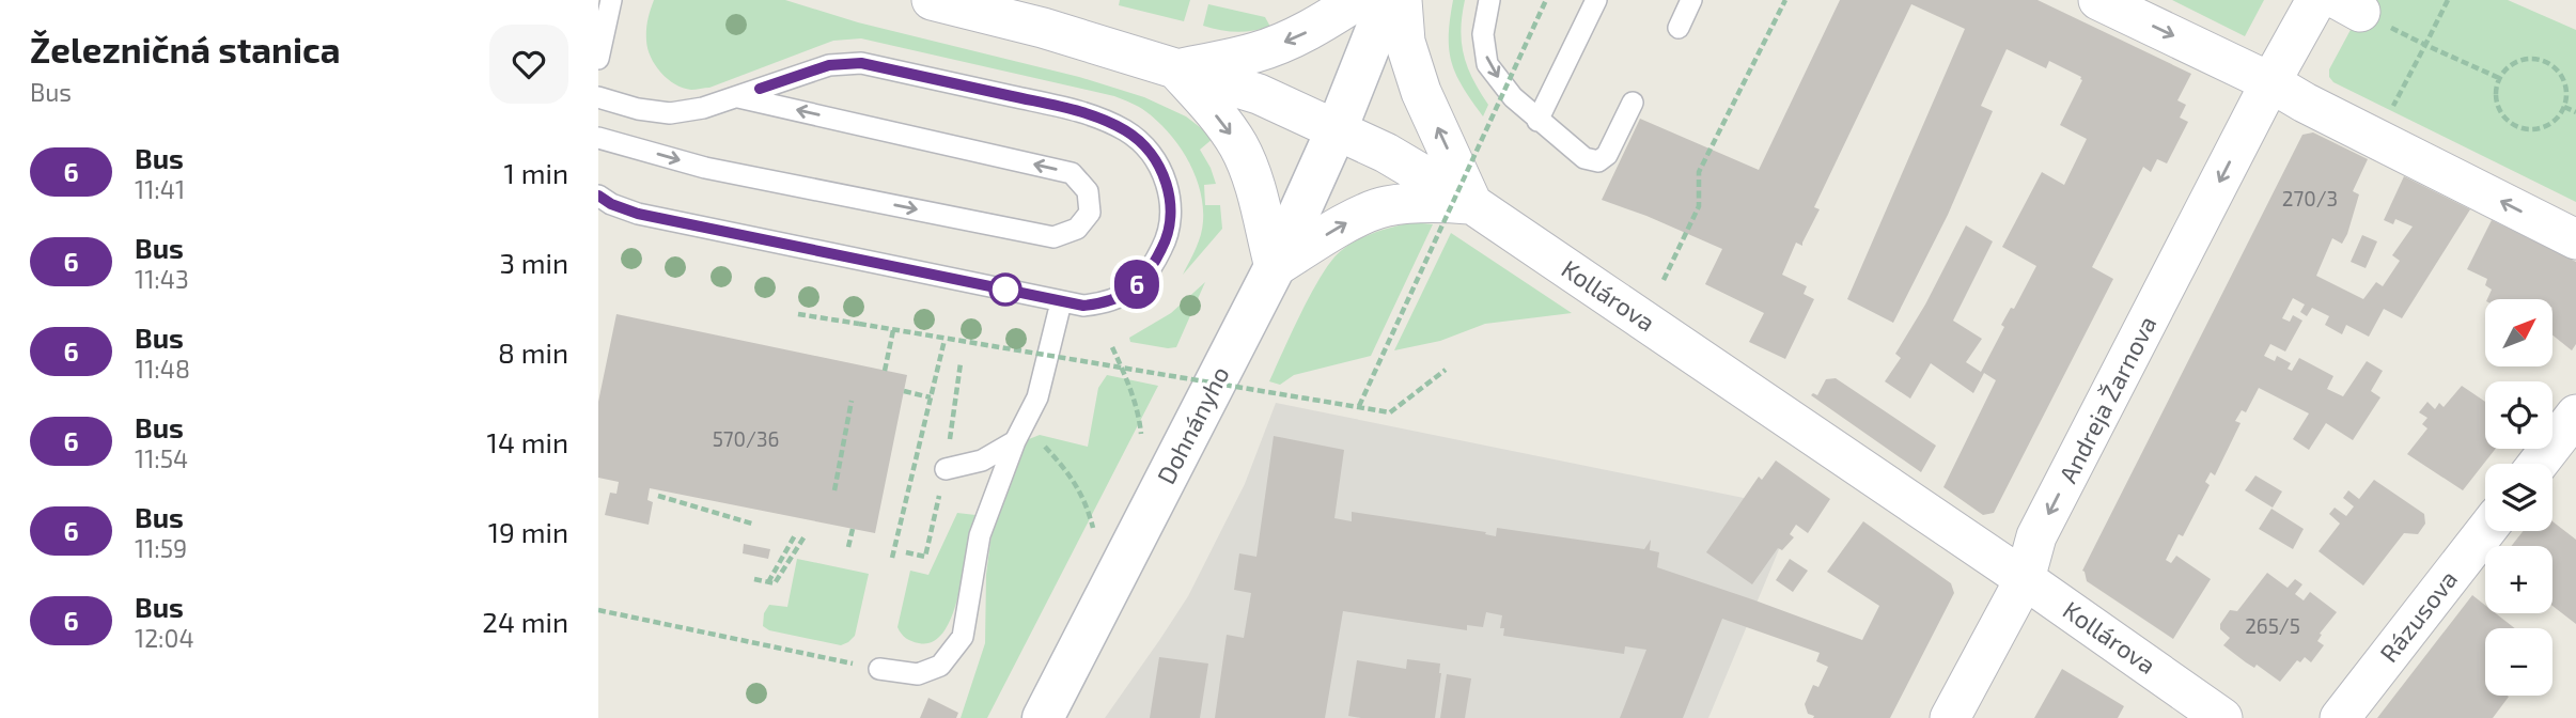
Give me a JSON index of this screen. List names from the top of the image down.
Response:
{
  "streets": {
    "street": [
      "Kollárova",
      "Andreja Žarnova",
      "Dohnányho",
      "Rázusova"
    ]
  },
  "crossings": [
    ["Kollárova", "Andreja Žarnova"],
    ["Kollárova", "Dohnányho"]
  ],
  "one_way": ["Andreja Žarnova"],
  "lines": ["bus line 6"],
  "house_numbers": ["270/3", "570/36", "265/5"],
  "north": "top right",
  "page": {
    "heading": ["Železničná stanica", "Bus"],
    "on_map": "6",
    "list": [
      {
        "mark": "6",
        "name": "Bus",
        "note": "11:41",
        "value": "1 min"
      },
      {
        "mark": "6",
        "name": "Bus",
        "note": "11:43",
        "value": "3 min"
      },
      {
        "mark": "6",
        "name": "Bus",
        "note": "11:48",
        "value": "8 min"
      },
      {
        "mark": "6",
        "name": "Bus",
        "note": "11:54",
        "value": "14 min"
      },
      {
        "mark": "6",
        "name": "Bus",
        "note": "11:59",
        "value": "19 min"
      },
      {
        "mark": "6",
        "name": "Bus",
        "note": "12:04",
        "value": "24 min"
      }
    ],
    "map_buttons": ["+", "−"]
  }
}
